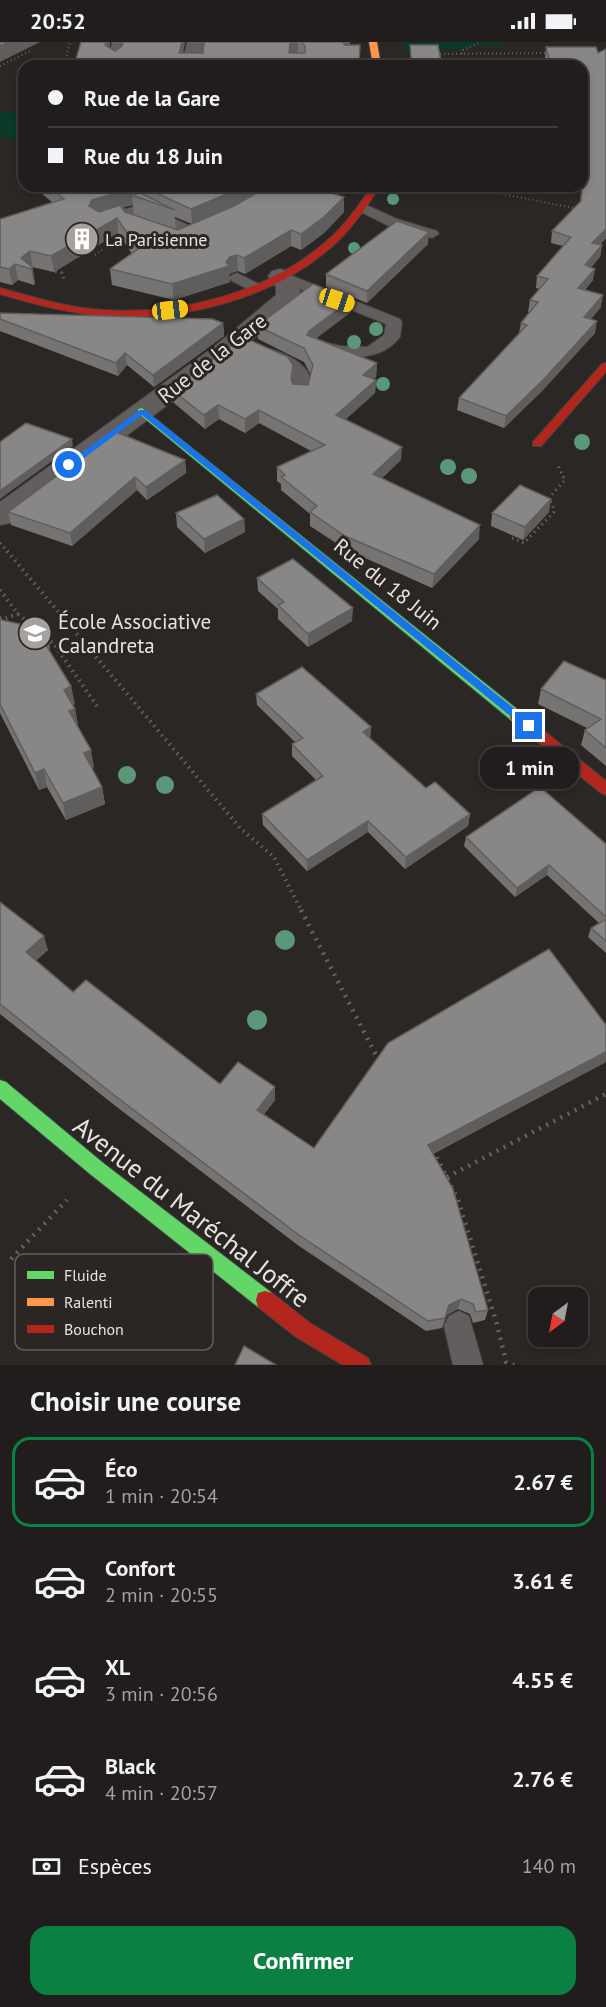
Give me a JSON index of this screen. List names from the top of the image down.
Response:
{
  "streets": {
    "main road": ["Rue du 18 Juin", "Avenue du Maréchal Joffre"],
    "street": ["Rue de la Gare"]
  },
  "crossings": [
    ["Rue de la Gare", "Rue du 18 Juin"]
  ],
  "places": {
    "building": ["La Parisienne"],
    "school or university": ["École Associative Calandreta"]
  },
  "legend": ["Fluide", "Ralenti", "Bouchon"],
  "north": "bottom left",
  "page": {
    "status": "20:52",
    "banner": ["Rue de la Gare", "Rue du 18 Juin"],
    "bubble": "1 min",
    "heading": "Choisir une course",
    "list": [
      {
        "name": "Éco",
        "note": "1 min · 20:54",
        "value": "2.67 €"
      },
      {
        "name": "Confort",
        "note": "2 min · 20:55",
        "value": "3.61 €"
      },
      {
        "name": "XL",
        "note": "3 min · 20:56",
        "value": "4.55 €"
      },
      {
        "name": "Black",
        "note": "4 min · 20:57",
        "value": "2.76 €"
      }
    ],
    "pay": ["Espèces", "140 m"],
    "buttons": "Confirmer"
  }
}
